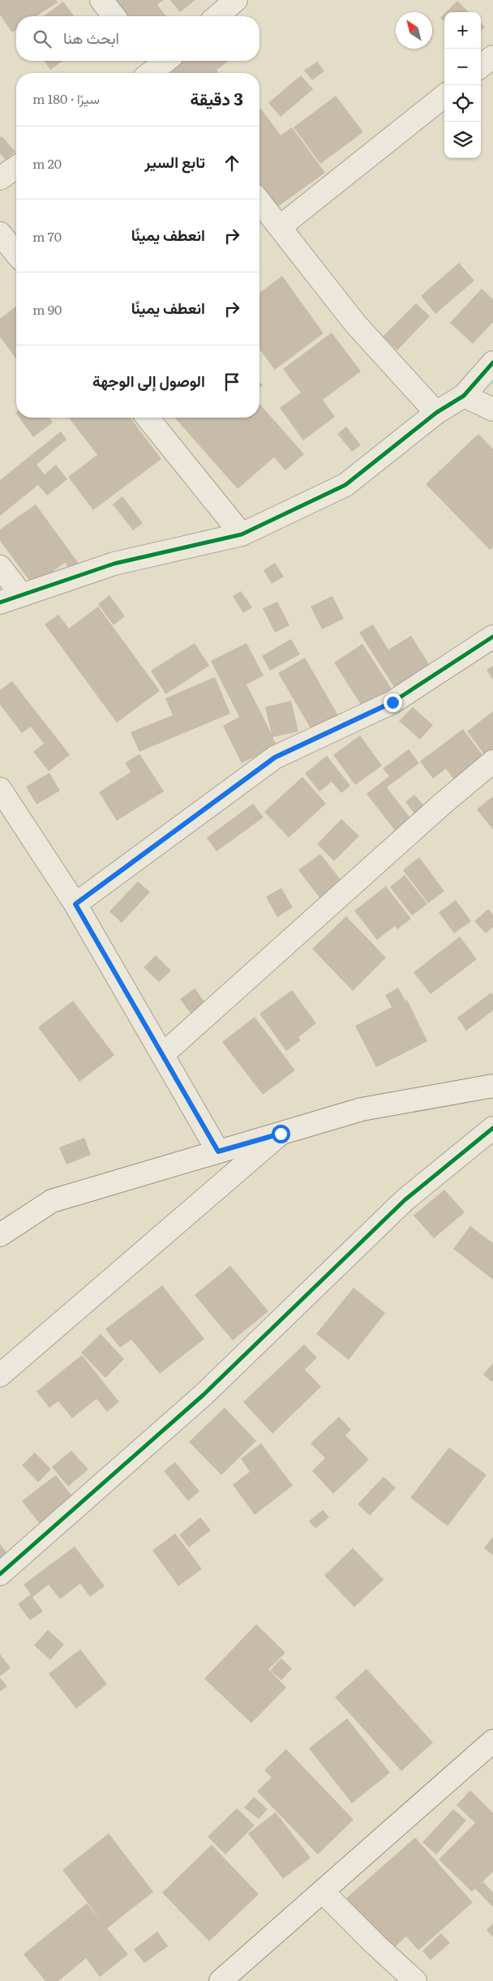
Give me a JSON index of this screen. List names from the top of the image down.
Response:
{
  "north": "top left",
  "page": {
    "map_buttons": ["+", "−"],
    "search": "ابحث هنا",
    "heading": ["3 دقيقة", "سيرًا · 180 m"],
    "list": [
      ["تابع السير", "20 m"],
      ["انعطف يمينًا", "70 m"],
      ["انعطف يمينًا", "90 m"],
      "الوصول إلى الوجهة"
    ]
  }
}
